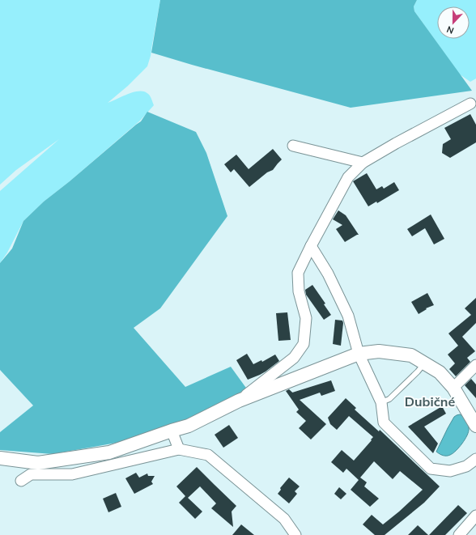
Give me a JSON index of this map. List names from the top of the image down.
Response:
{
  "districts": ["Dubičné"],
  "north": "bottom"
}
